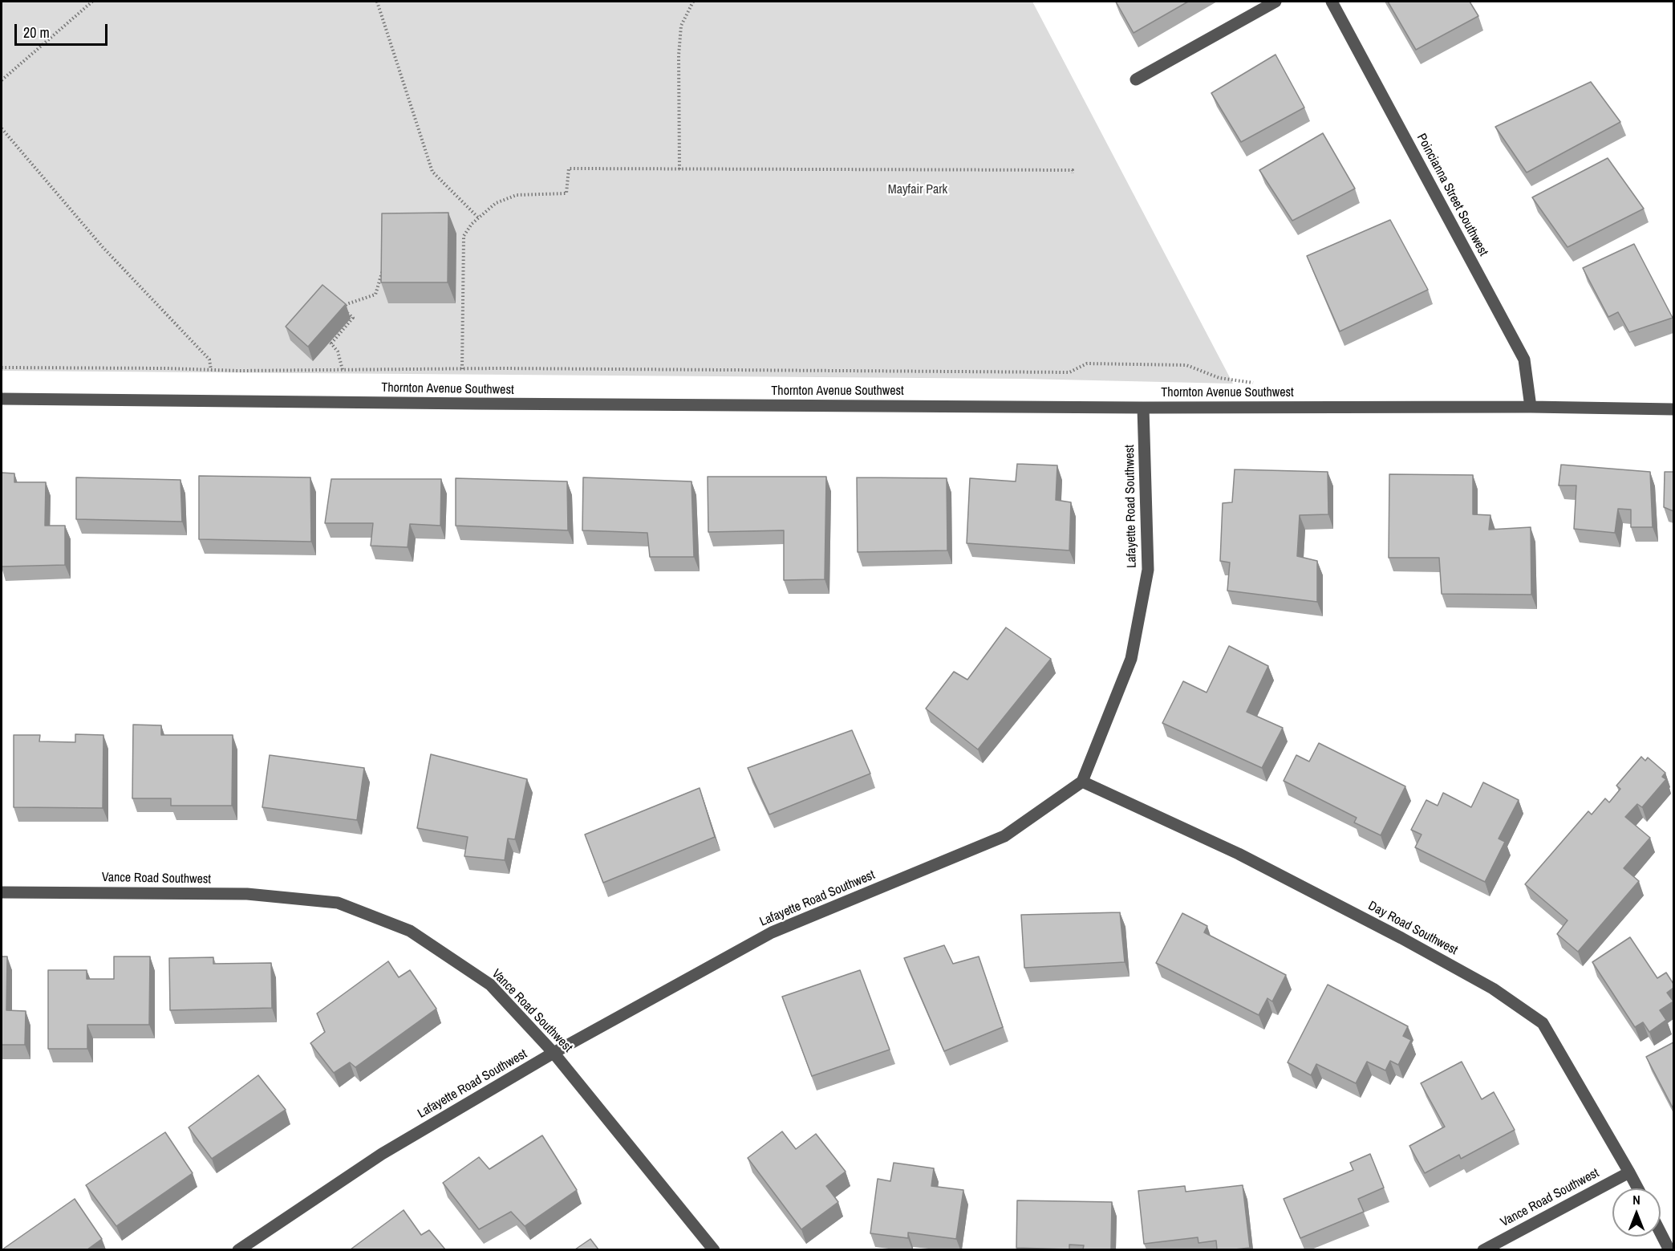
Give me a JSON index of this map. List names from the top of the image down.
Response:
{
  "streets": {
    "street": [
      "Poincianna Street Southwest",
      "Thornton Avenue Southwest",
      "Lafayette Road Southwest",
      "Vance Road Southwest",
      "Day Road Southwest"
    ]
  },
  "crossings": [
    ["Poincianna Street Southwest", "Thornton Avenue Southwest"],
    ["Thornton Avenue Southwest", "Lafayette Road Southwest"],
    ["Lafayette Road Southwest", "Vance Road Southwest"],
    ["Lafayette Road Southwest", "Day Road Southwest"],
    ["Vance Road Southwest", "Day Road Southwest"]
  ],
  "parks": ["Mayfair Park"],
  "scale_bar": "20 m",
  "north": "top"
}
